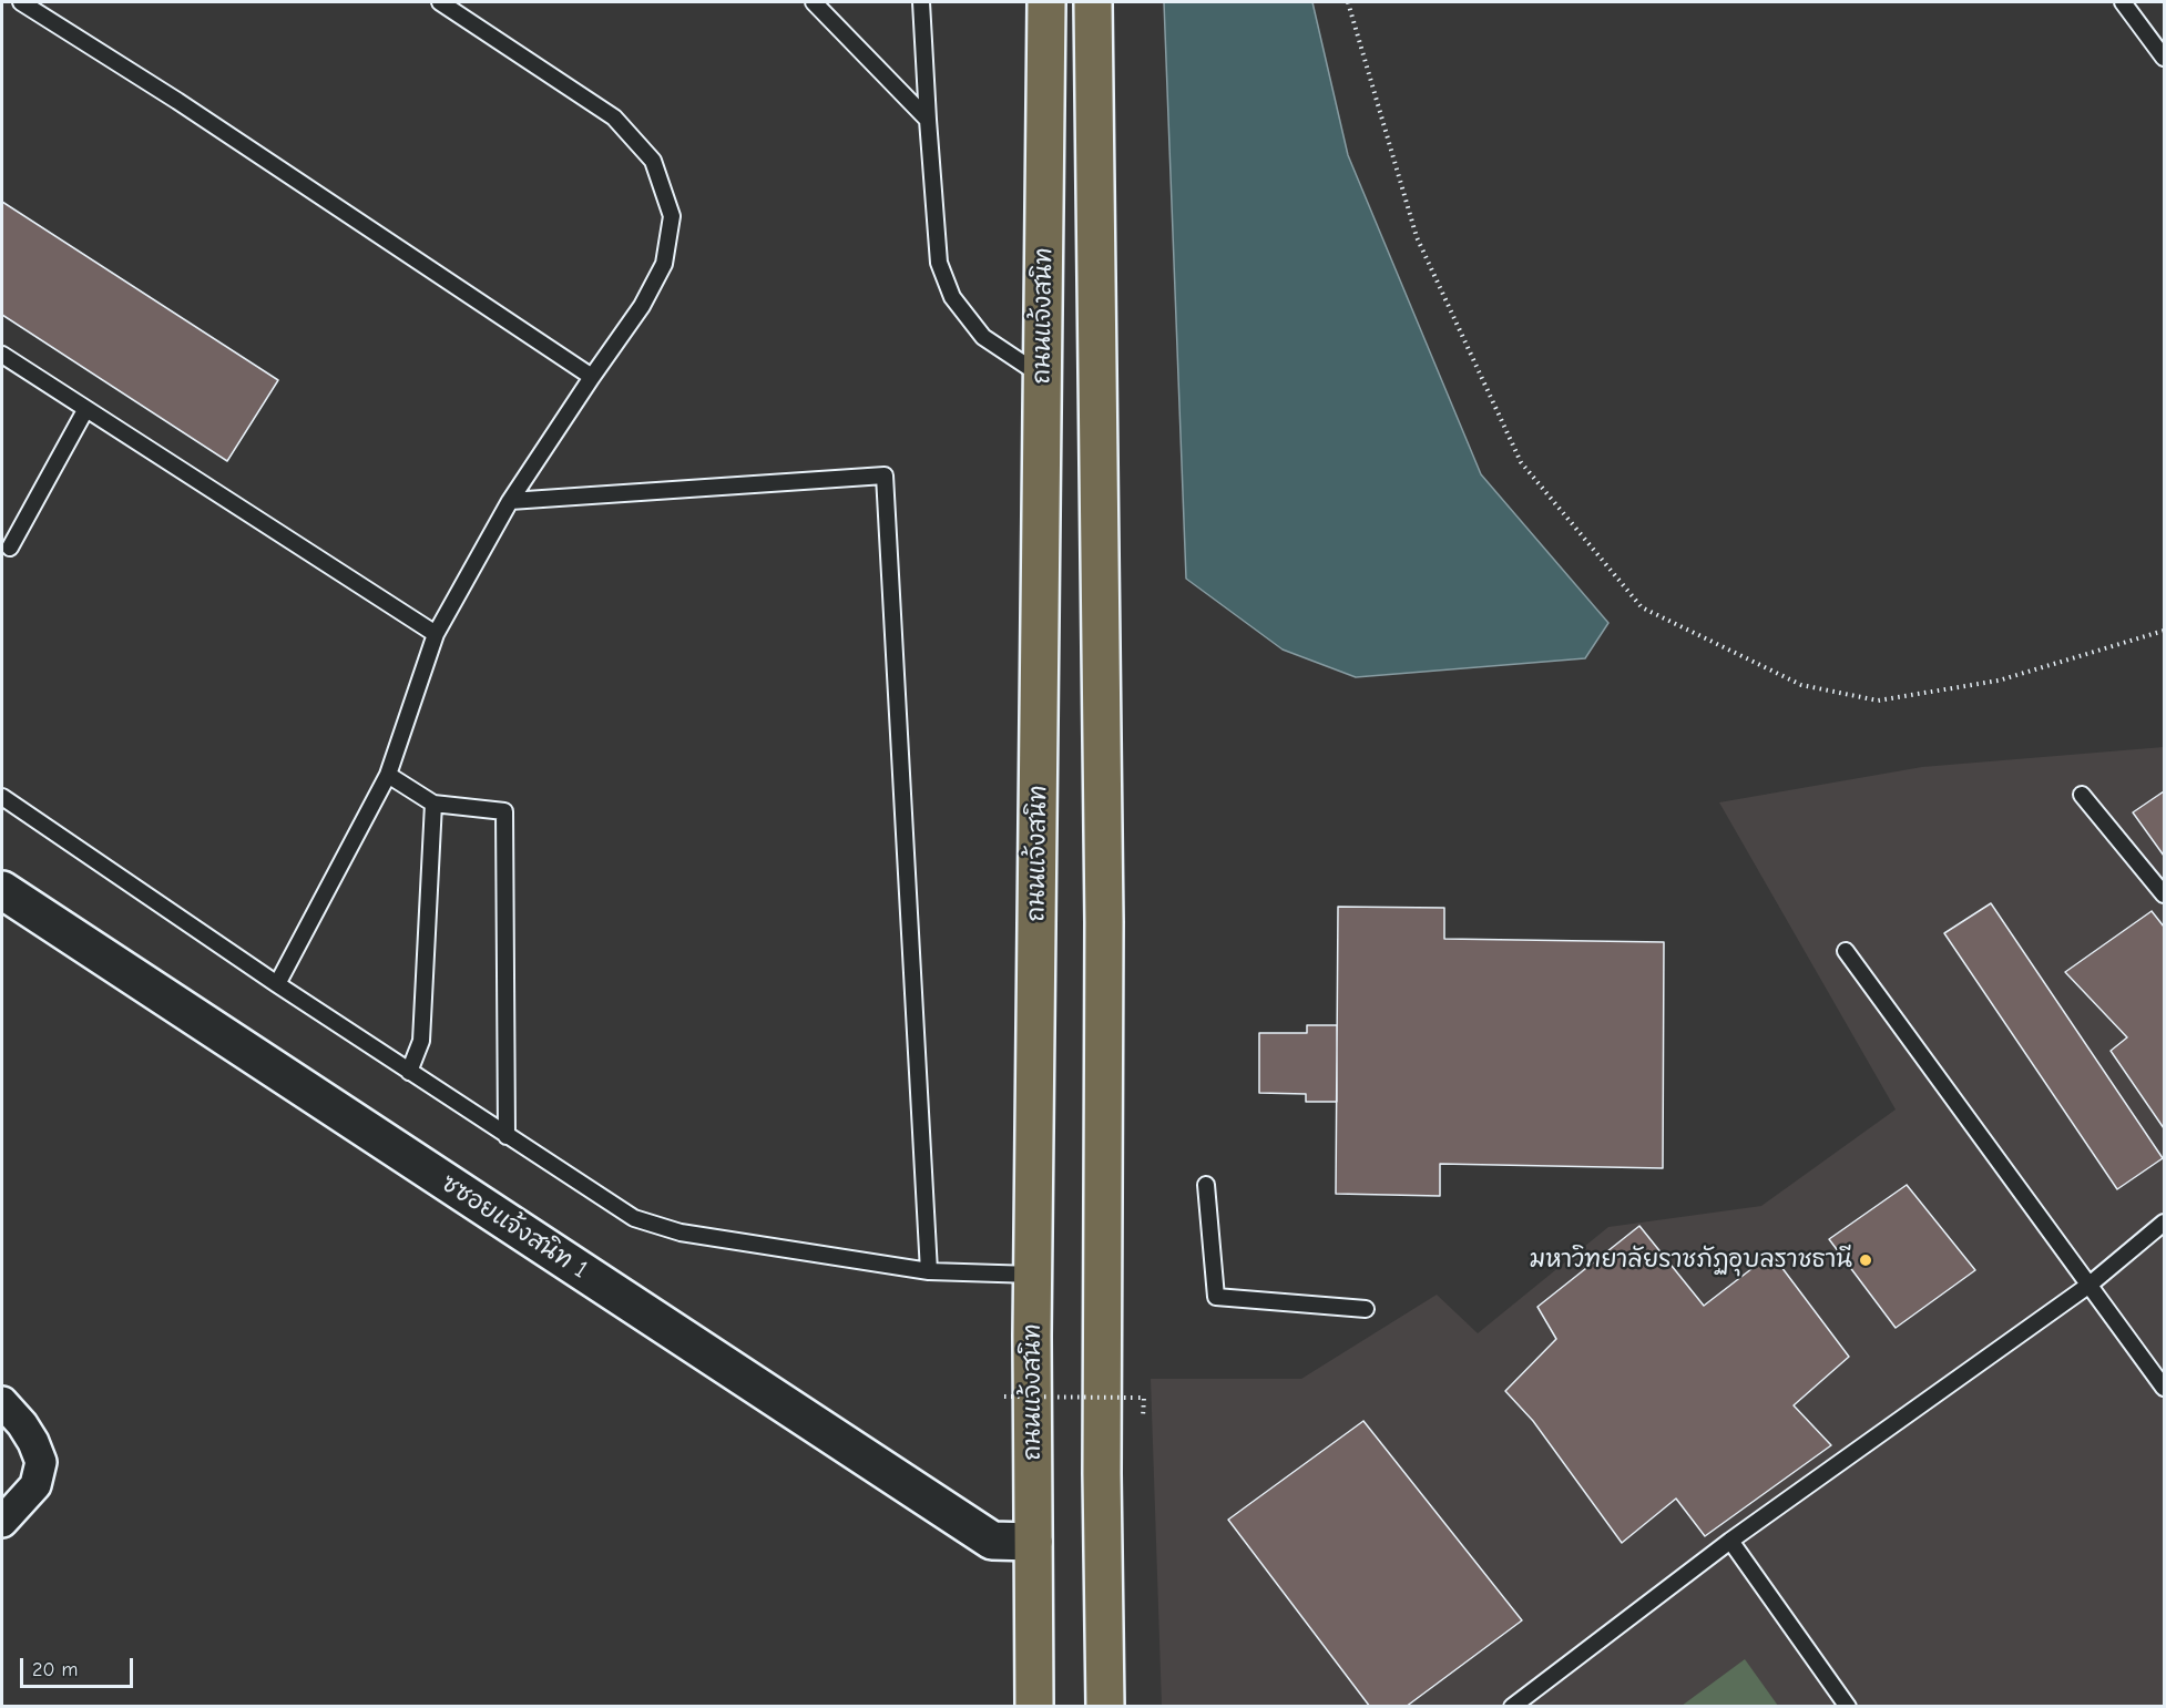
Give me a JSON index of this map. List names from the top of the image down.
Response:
{
  "streets": {
    "main road": ["ถนนแจ้งสนิท"],
    "street": ["ซซอยแจ้งสนิท 1"]
  },
  "crossings": [
    ["ถนนแจ้งสนิท", "ซซอยแจ้งสนิท 1"]
  ],
  "places": ["มหาวิทยาลัยราชภัฏอุบลราชธานี"],
  "scale_bar": "20 m"
}
